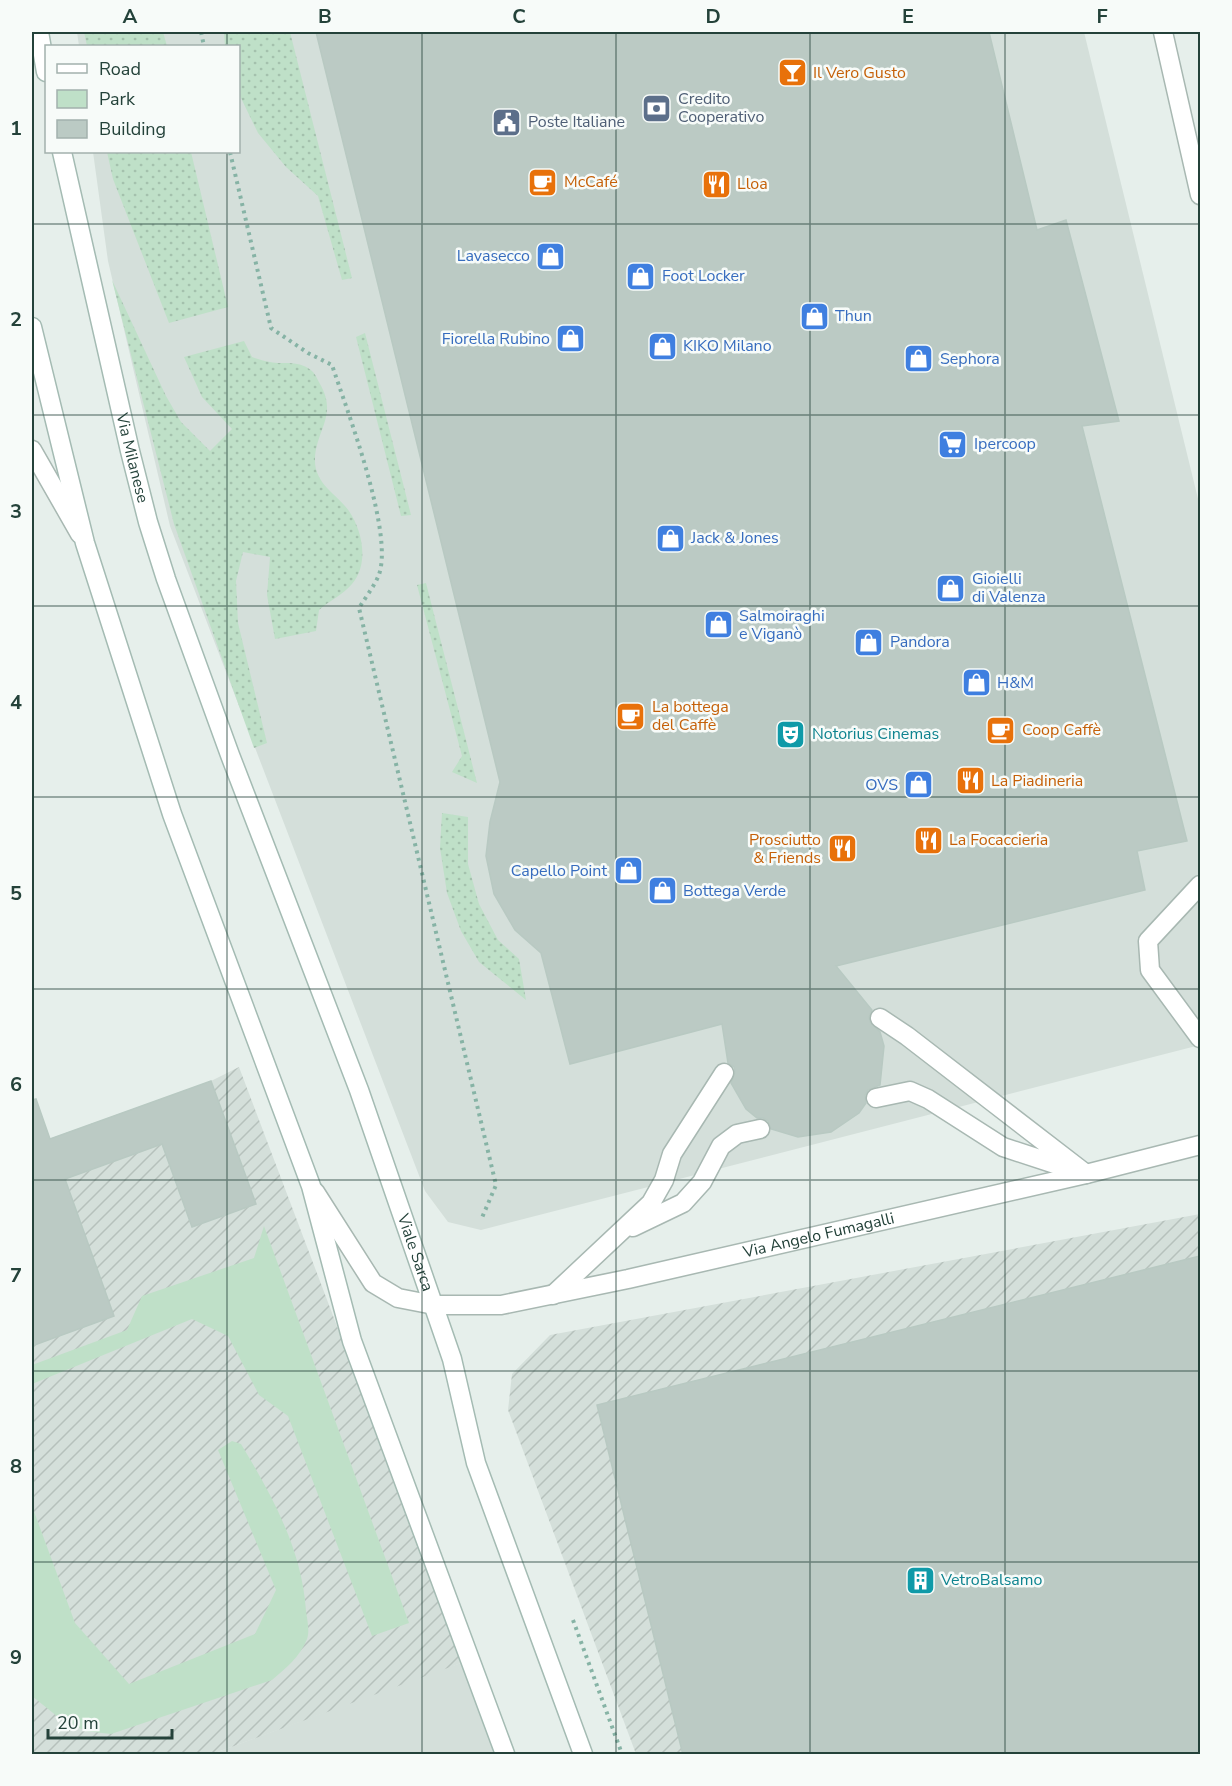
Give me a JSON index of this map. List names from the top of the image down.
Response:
{
  "streets": {
    "street": ["Via Milanese", "Via Angelo Fumagalli", "Viale Sarca"]
  },
  "crossings": [
    ["Via Milanese", "Viale Sarca"],
    ["Via Angelo Fumagalli", "Viale Sarca"]
  ],
  "places": {
    "bar": ["Il Vero Gusto"],
    "bank": ["Credito Cooperativo"],
    "public building": ["Poste Italiane"],
    "cafe": ["McCafé", "La bottega del Caffè", "Coop Caffè"],
    "restaurant": [
      "Lloa",
      "La Piadineria",
      "La Focaccieria",
      "Prosciutto & Friends"
    ],
    "shop": [
      "Lavasecco",
      "Foot Locker",
      "Thun",
      "Fiorella Rubino",
      "KIKO Milano",
      "Sephora",
      "Jack & Jones",
      "Gioielli di Valenza",
      "Salmoiraghi e Viganò",
      "Pandora",
      "H&M",
      "OVS",
      "Capello Point",
      "Bottega Verde"
    ],
    "supermarket": ["Ipercoop"],
    "theatre": ["Notorius Cinemas"],
    "building": ["VetroBalsamo"]
  },
  "legend": ["Road", "Park", "Building"],
  "scale_bar": "20 m",
  "grid": {
    "columns": [
      "A",
      "B",
      "C",
      "D",
      "E",
      "F"
    ],
    "rows": [
      "1",
      "2",
      "3",
      "4",
      "5",
      "6",
      "7",
      "8",
      "9"
    ]
  }
}
